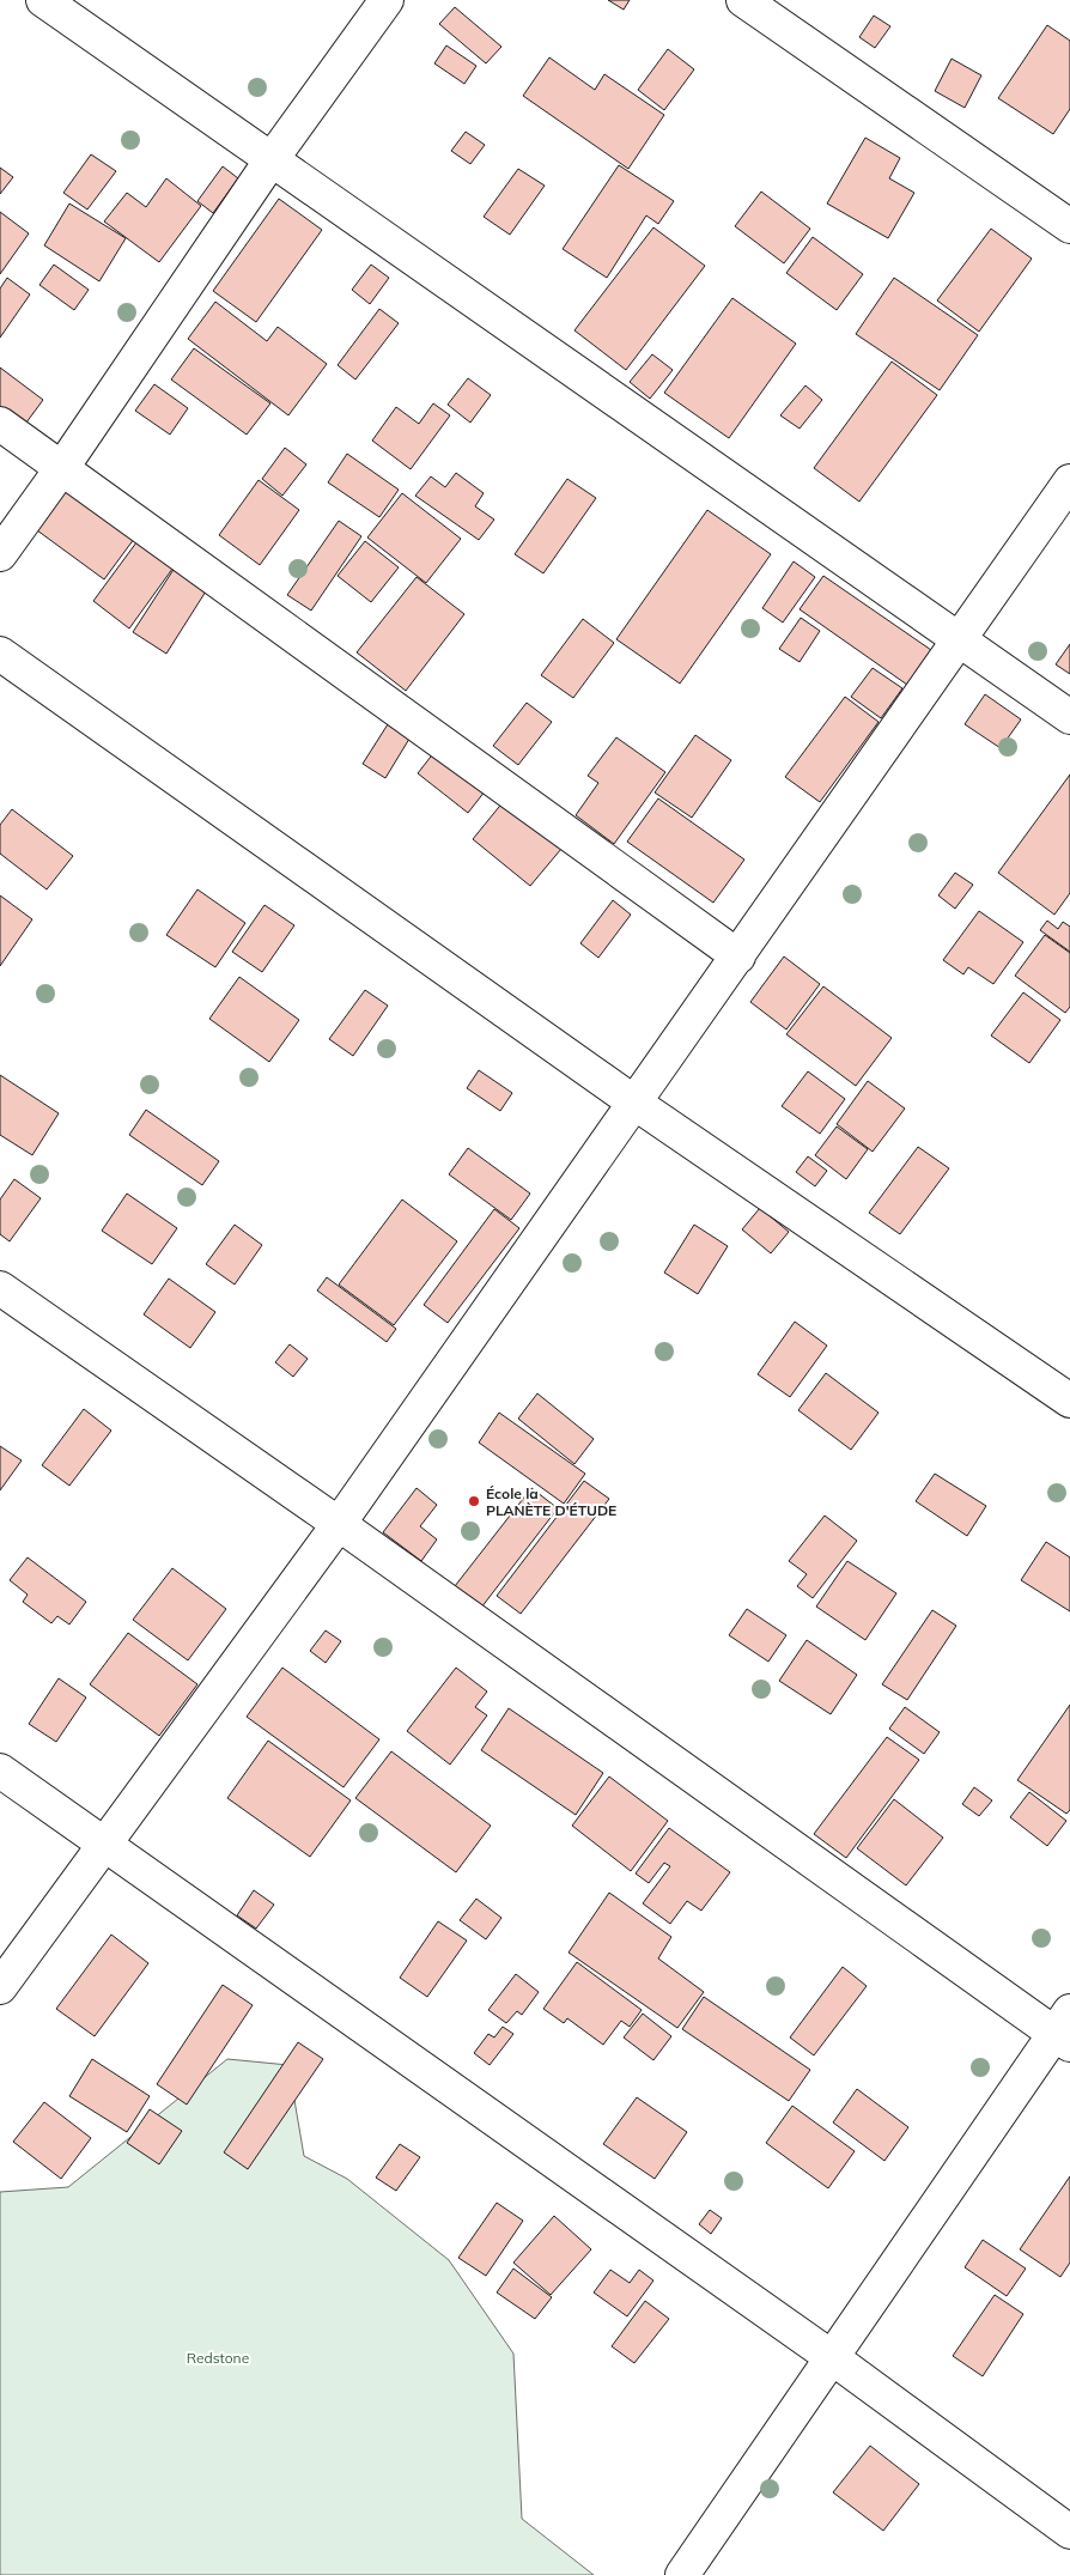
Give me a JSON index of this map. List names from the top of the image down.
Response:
{
  "parks": ["Redstone"],
  "places": ["École la PLANÈTE D'ÉTUDE"]
}
